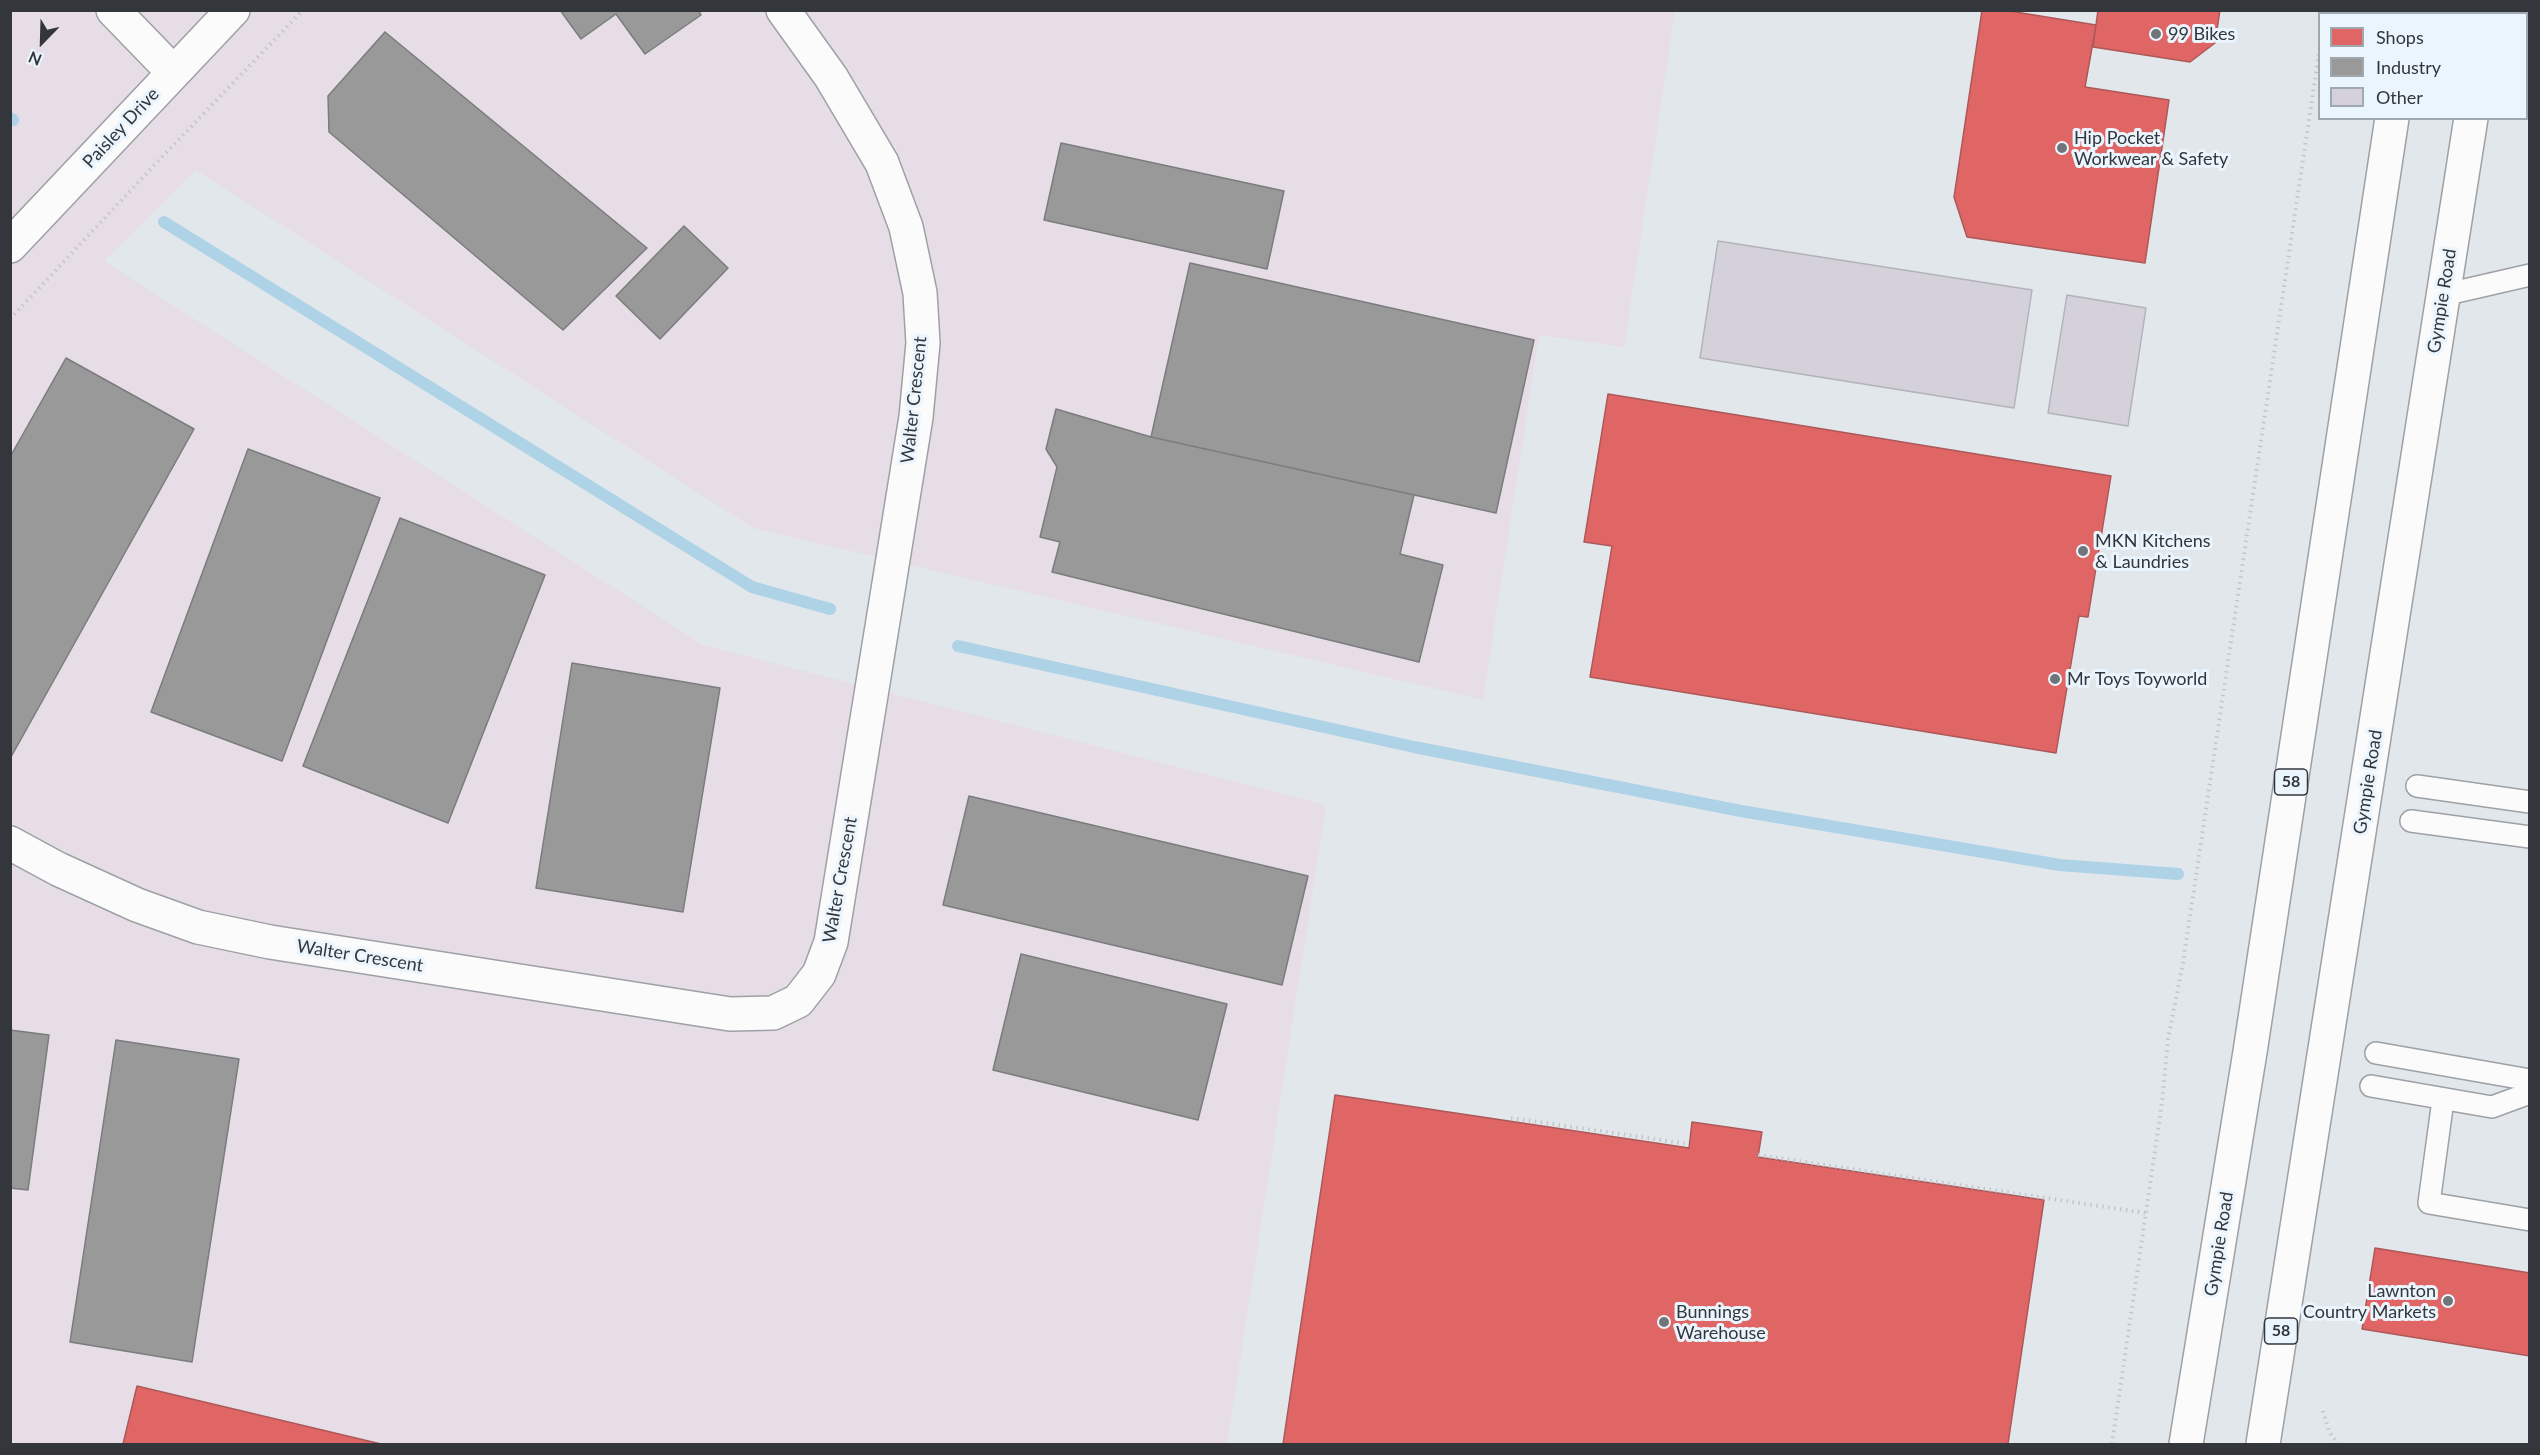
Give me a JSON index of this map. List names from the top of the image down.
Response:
{
  "streets": {
    "main road": [
      "Paisley Drive",
      "Gympie Road",
      "Walter Crescent",
      "58"
    ]
  },
  "places": [
    "99 Bikes",
    "Hip Pocket Workwear & Safety",
    "MKN Kitchens & Laundries",
    "Mr Toys Toyworld",
    "Lawnton Country Markets",
    "Bunnings Warehouse"
  ],
  "legend": ["Shops", "Industry", "Other"],
  "north": "bottom left"
}
